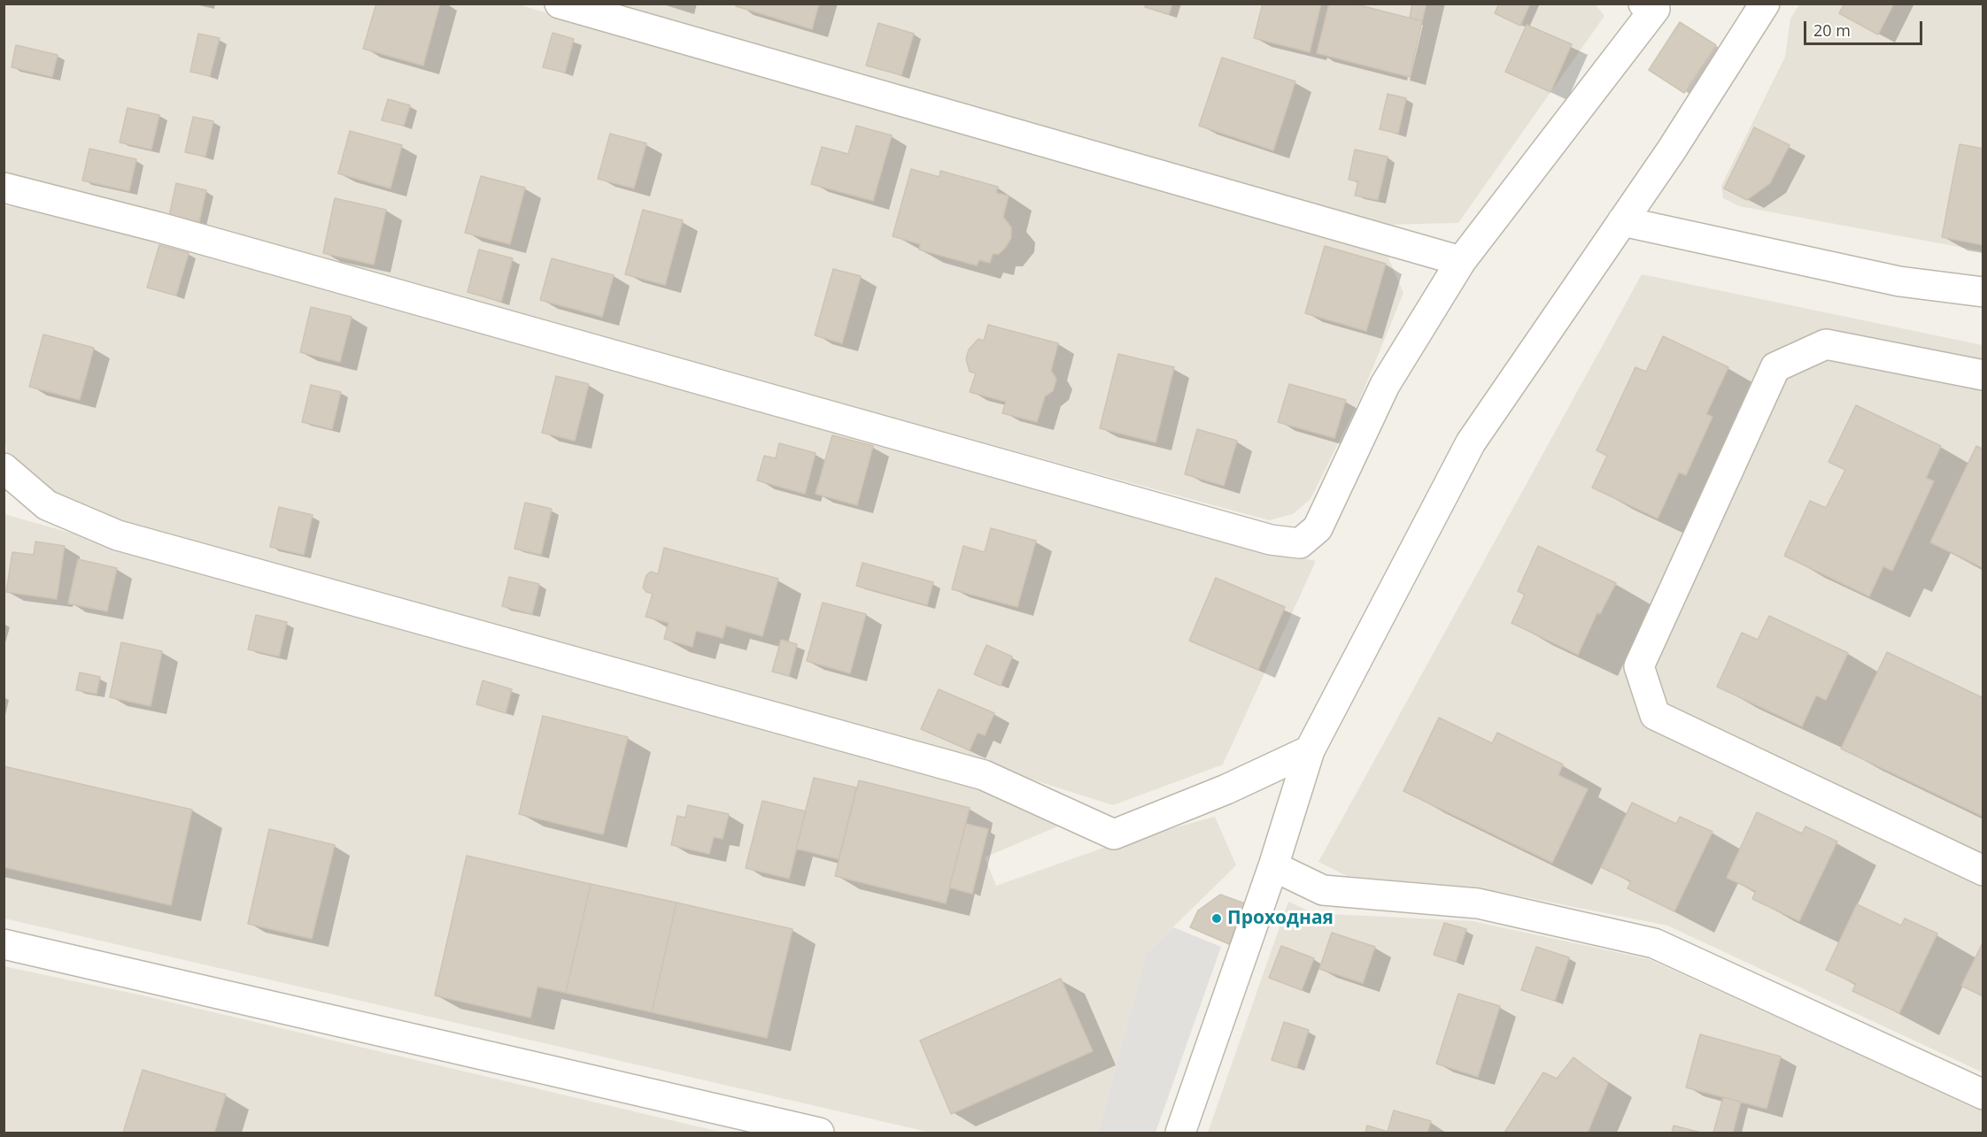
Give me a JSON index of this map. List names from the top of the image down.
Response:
{
  "places": ["Проходная"],
  "scale_bar": "20 m"
}
